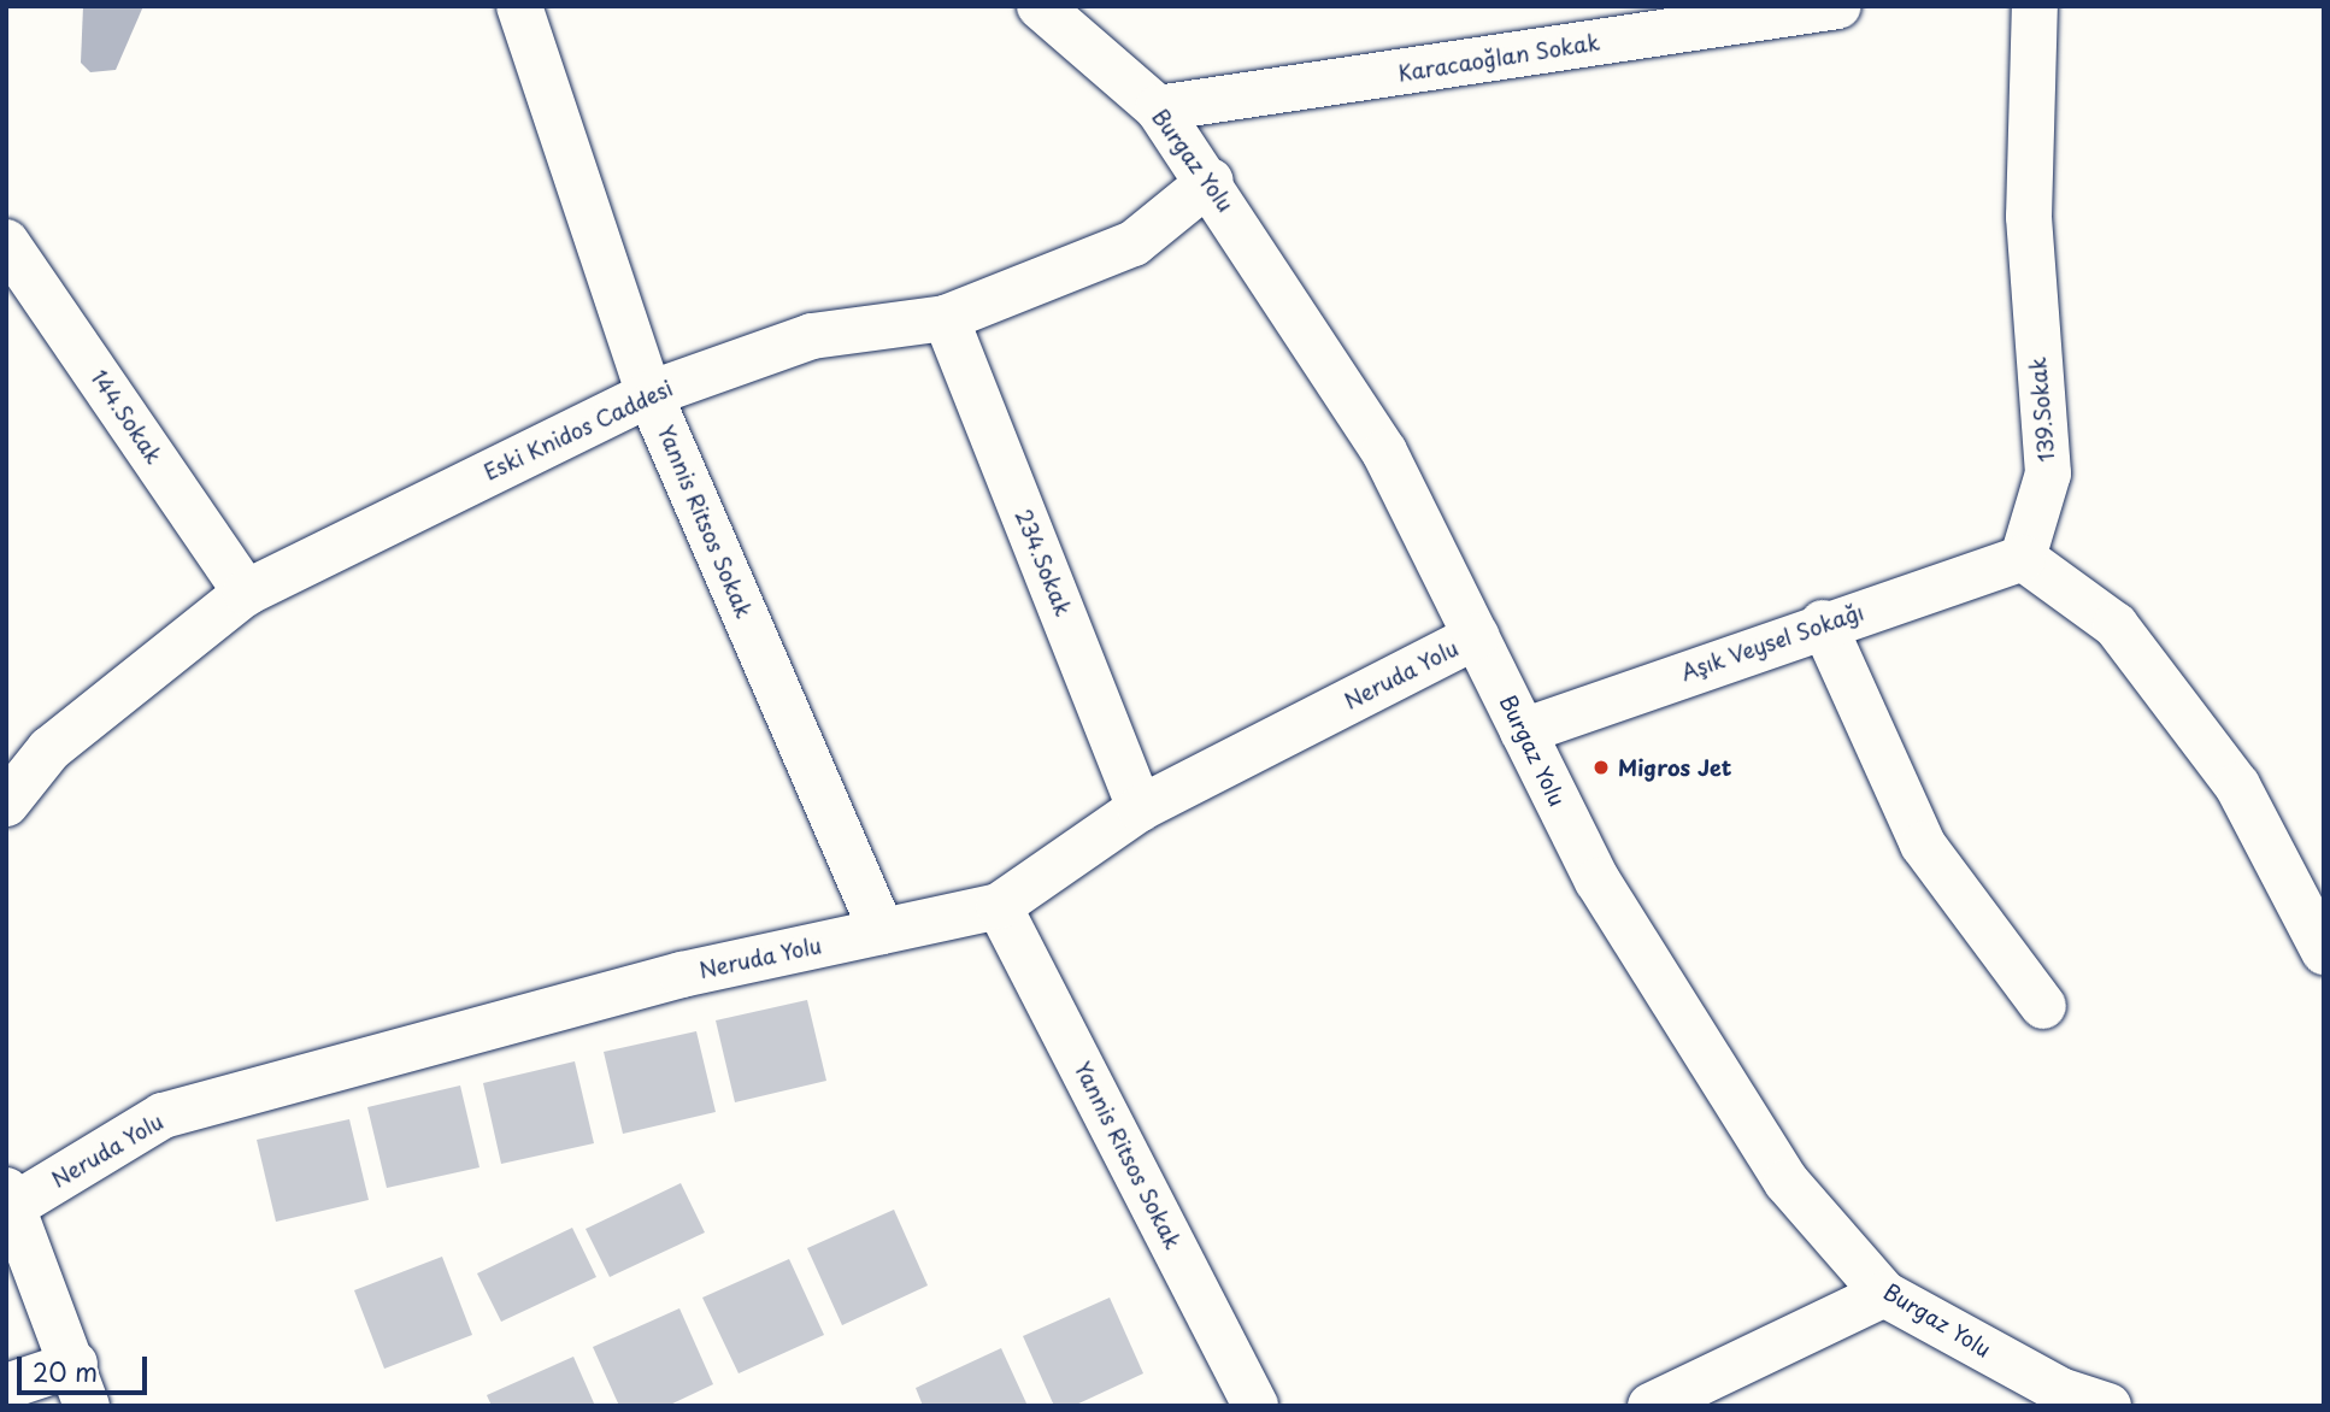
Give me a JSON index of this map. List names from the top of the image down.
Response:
{
  "streets": {
    "street": [
      "Karacaoğlan Sokak",
      "Burgaz Yolu",
      "139.Sokak",
      "144.Sokak",
      "Eski Knidos Caddesi",
      "Yannis Ritsos Sokak",
      "234.Sokak",
      "Aşık Veysel Sokağı",
      "Neruda Yolu"
    ]
  },
  "crossings": [
    ["Karacaoğlan Sokak", "Burgaz Yolu"],
    ["Burgaz Yolu", "Eski Knidos Caddesi"],
    ["Burgaz Yolu", "Aşık Veysel Sokağı"],
    ["Burgaz Yolu", "Neruda Yolu"],
    ["139.Sokak", "Aşık Veysel Sokağı"],
    ["144.Sokak", "Eski Knidos Caddesi"],
    ["Eski Knidos Caddesi", "Yannis Ritsos Sokak"],
    ["Eski Knidos Caddesi", "234.Sokak"],
    ["Yannis Ritsos Sokak", "Neruda Yolu"],
    ["234.Sokak", "Neruda Yolu"]
  ],
  "places": ["Migros Jet"],
  "scale_bar": "20 m"
}
